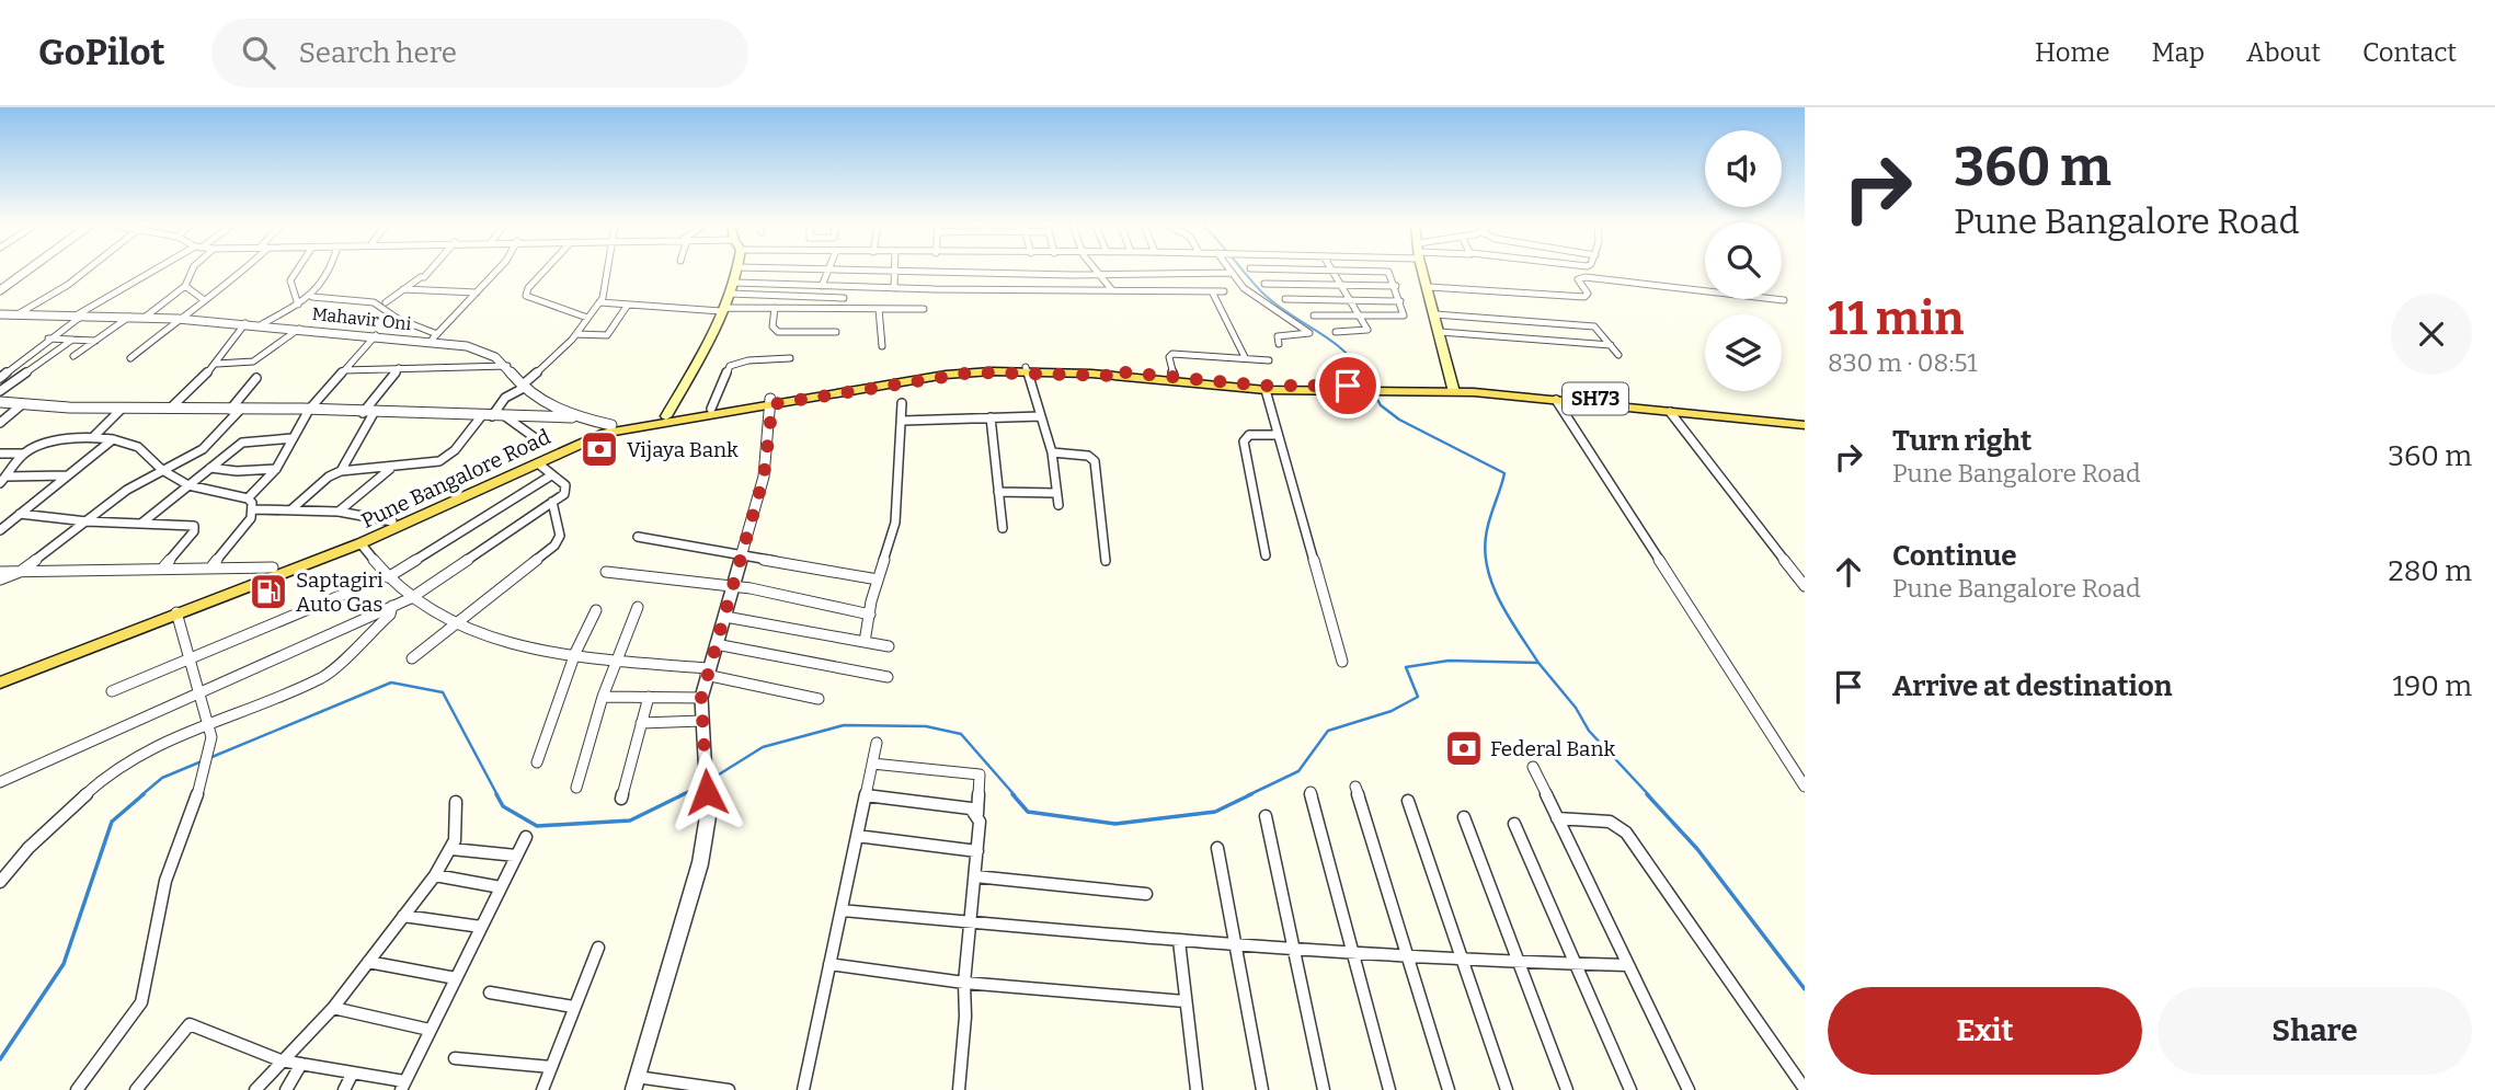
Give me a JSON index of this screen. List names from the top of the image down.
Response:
{
  "streets": {
    "main road": ["SH73", "Pune Bangalore Road"],
    "street": ["Mahavir Oni"]
  },
  "crossings": [
    ["Mahavir Oni", "Pune Bangalore Road"],
    ["SH73", "Pune Bangalore Road"]
  ],
  "places": {
    "bank": ["Vijaya Bank", "Federal Bank"],
    "fuel station": ["Saptagiri Auto Gas"]
  },
  "page": {
    "header": "GoPilot",
    "search": "Search here",
    "nav": [
      "Home",
      "Map",
      "About",
      "Contact"
    ],
    "turn": ["360 m", "Pune Bangalore Road"],
    "heading": ["11 min", "830 m · 08:51"],
    "list": [
      {
        "name": "Turn right",
        "note": "Pune Bangalore Road",
        "value": "360 m"
      },
      {
        "name": "Continue",
        "note": "Pune Bangalore Road",
        "value": "280 m"
      },
      {
        "name": "Arrive at destination",
        "value": "190 m"
      }
    ],
    "buttons": ["Exit", "Share"]
  }
}
